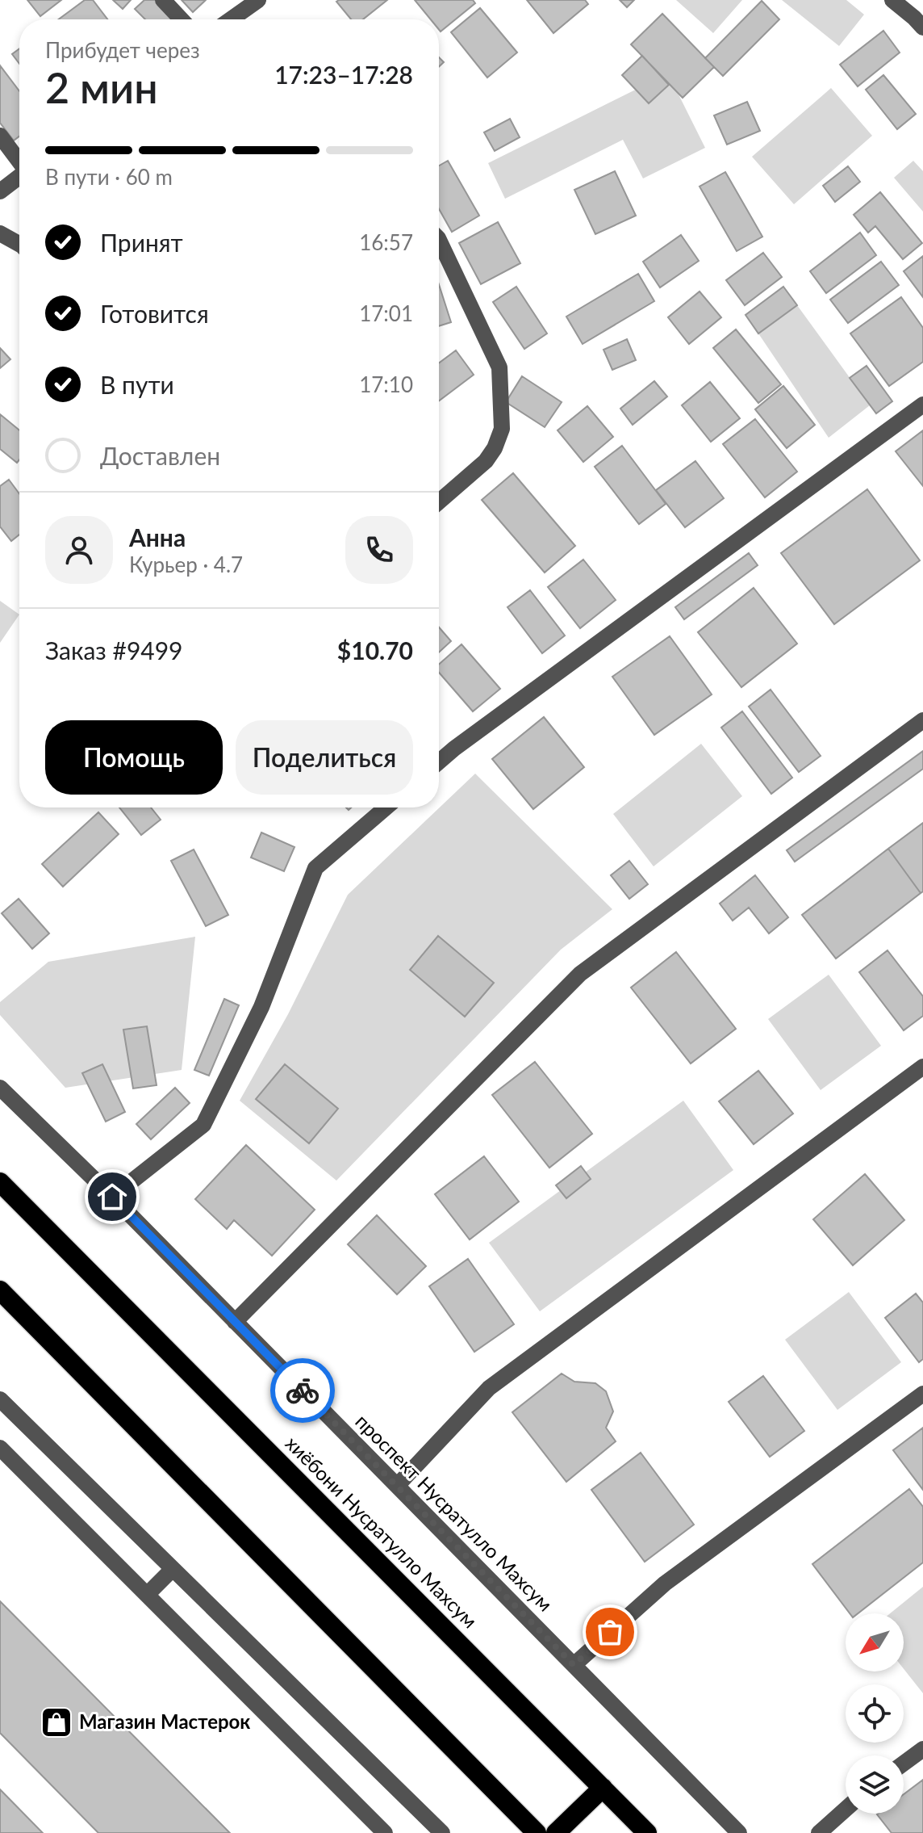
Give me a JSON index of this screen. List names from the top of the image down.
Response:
{
  "streets": {
    "highway": ["хиёбони Нусратулло Махсум"],
    "street": ["проспект Нусратулло Махсум"]
  },
  "places": {
    "shop": ["Магазин Мастерок"]
  },
  "north": "bottom left",
  "page": {
    "heading": ["2 мин", "Прибудет через", "17:23–17:28"],
    "panel": [
      "Анна",
      "Курьер · 4.7",
      "Заказ #9499",
      "$10.70"
    ],
    "bar": "В пути · 60 m",
    "list": [
      ["Принят", "16:57"],
      ["Готовится", "17:01"],
      ["В пути", "17:10"],
      "Доставлен"
    ],
    "buttons": ["Помощь", "Поделиться"]
  }
}
